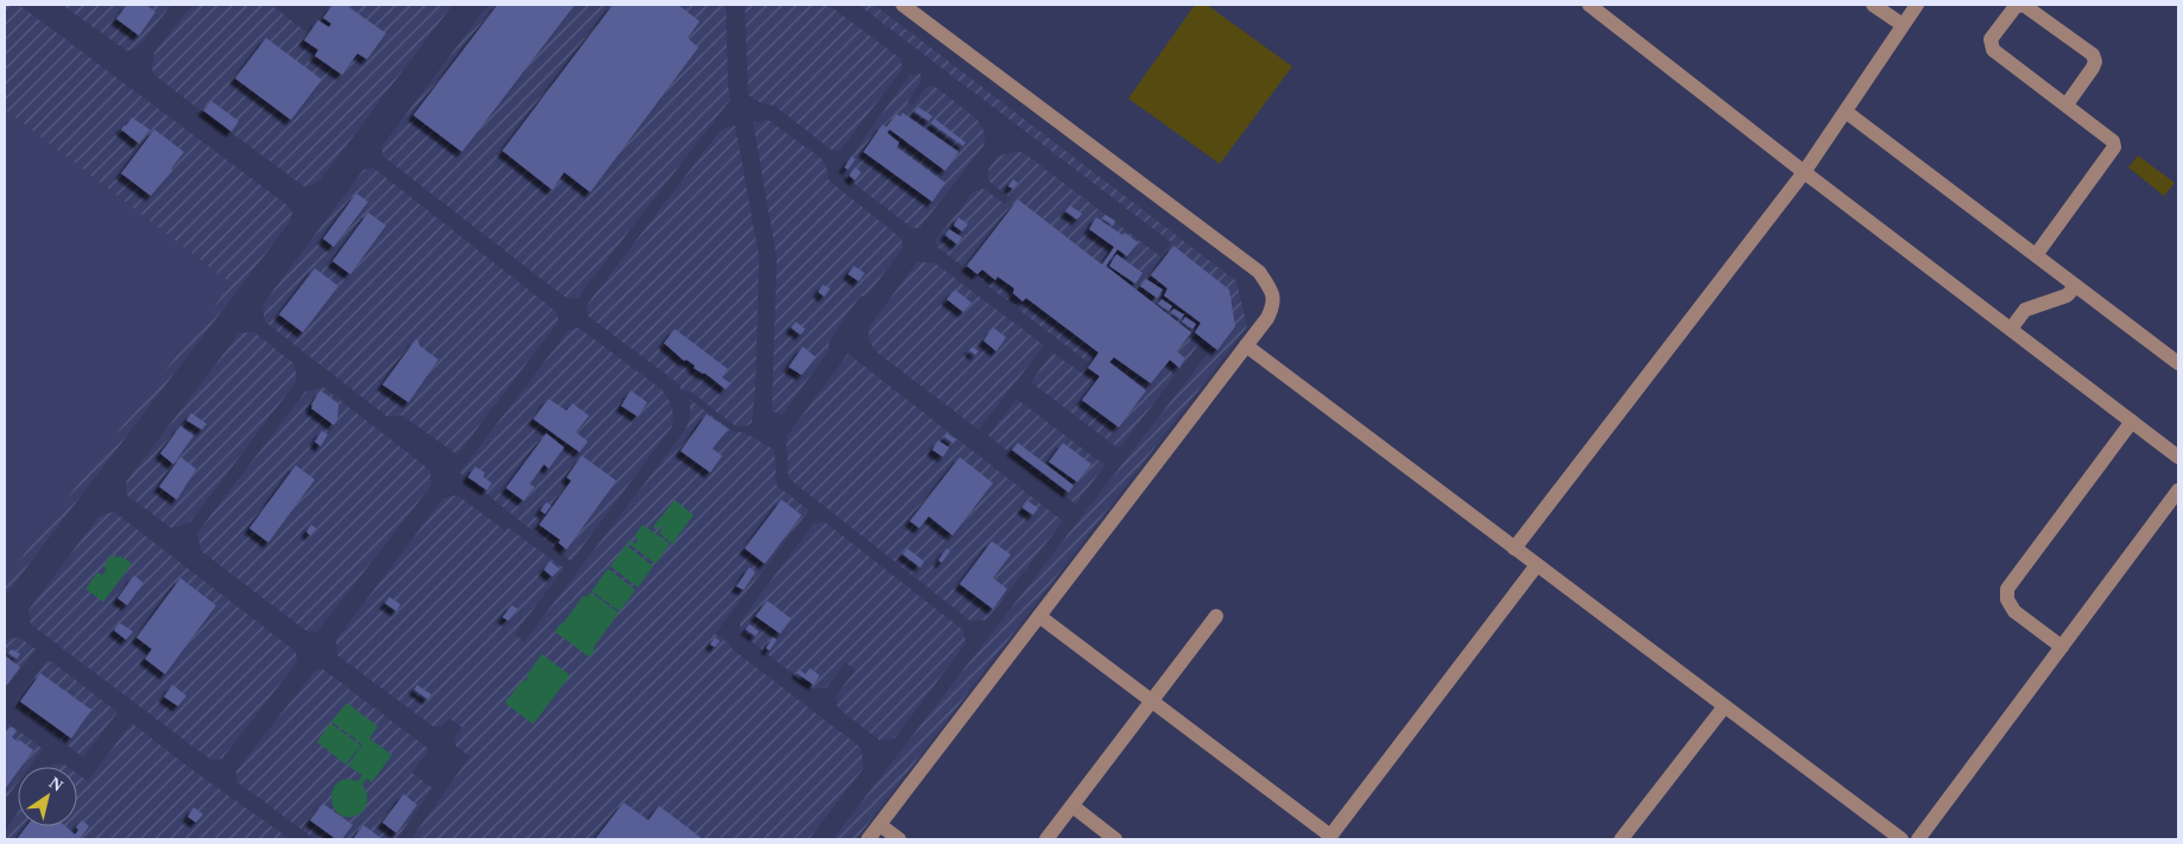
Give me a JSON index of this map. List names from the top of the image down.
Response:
{
  "north": "top right"
}
